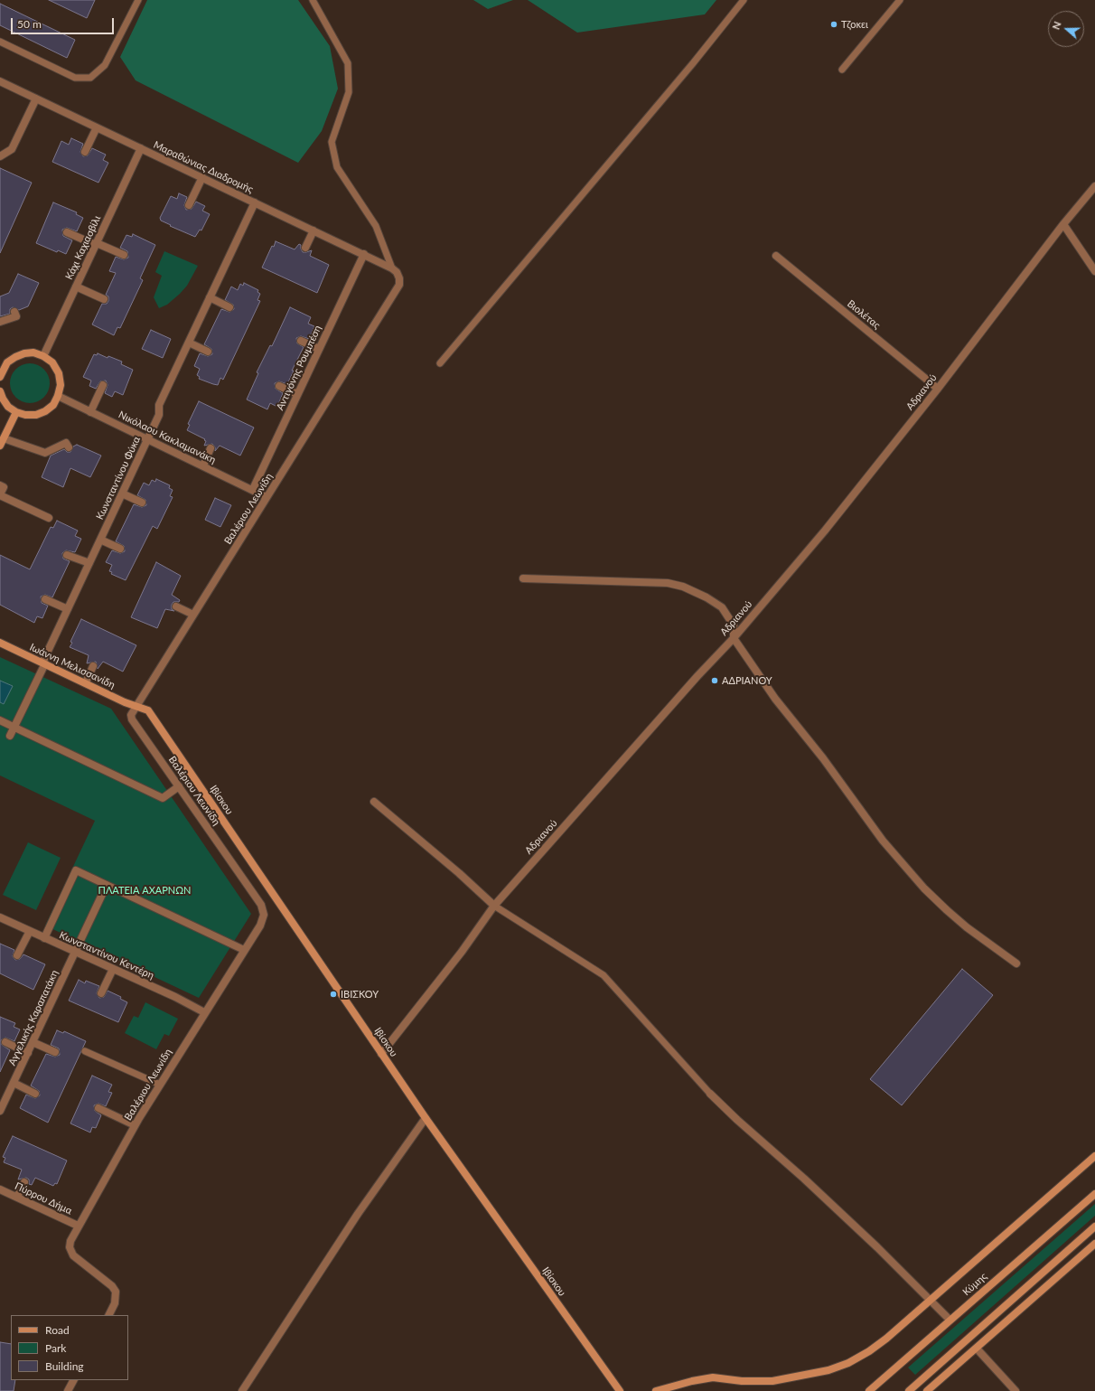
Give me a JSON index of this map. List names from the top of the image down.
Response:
{
  "streets": {
    "street": [
      "Μαραθώνιας Διαδρομής",
      "Κάχι Καχιασβίλι",
      "Βιολέτας",
      "Αντιγόνης Ρουμπέση",
      "Αδριανού",
      "Νικόλαου Κακλαμανάκη",
      "Κωνσταντίνου Φύκα",
      "Βαλέριου Λεωνίδη",
      "Ιωάννη Μελισσανίδη",
      "Ιβίσκου",
      "Κωνσταντίνου Κεντέρη",
      "Αγγελικής Καραπατάκη",
      "Πύρρου Δήμα",
      "Κύμης"
    ]
  },
  "crossings": [
    ["Μαραθώνιας Διαδρομής", "Κάχι Καχιασβίλι"],
    ["Μαραθώνιας Διαδρομής", "Αντιγόνης Ρουμπέση"],
    ["Μαραθώνιας Διαδρομής", "Κωνσταντίνου Φύκα"],
    ["Μαραθώνιας Διαδρομής", "Βαλέριου Λεωνίδη"],
    ["Βιολέτας", "Αδριανού"],
    ["Αντιγόνης Ρουμπέση", "Νικόλαου Κακλαμανάκη"],
    ["Αδριανού", "Ιβίσκου"],
    ["Νικόλαου Κακλαμανάκη", "Κωνσταντίνου Φύκα"],
    ["Νικόλαου Κακλαμανάκη", "Βαλέριου Λεωνίδη"],
    ["Κωνσταντίνου Φύκα", "Ιωάννη Μελισσανίδη"],
    ["Βαλέριου Λεωνίδη", "Ιωάννη Μελισσανίδη"],
    ["Βαλέριου Λεωνίδη", "Ιβίσκου"],
    ["Βαλέριου Λεωνίδη", "Κωνσταντίνου Κεντέρη"],
    ["Βαλέριου Λεωνίδη", "Πύρρου Δήμα"],
    ["Ιωάννη Μελισσανίδη", "Ιβίσκου"],
    ["Κωνσταντίνου Κεντέρη", "Αγγελικής Καραπατάκη"]
  ],
  "parks": ["ΠΛΑΤΕΙΑ ΑΧΑΡΝΩΝ"],
  "places": ["Τζοκει", "ΑΔΡΙΑΝΟΥ", "ΙΒΙΣΚΟΥ"],
  "legend": ["Road", "Park", "Building"],
  "scale_bar": "50 m",
  "north": "left"
}
